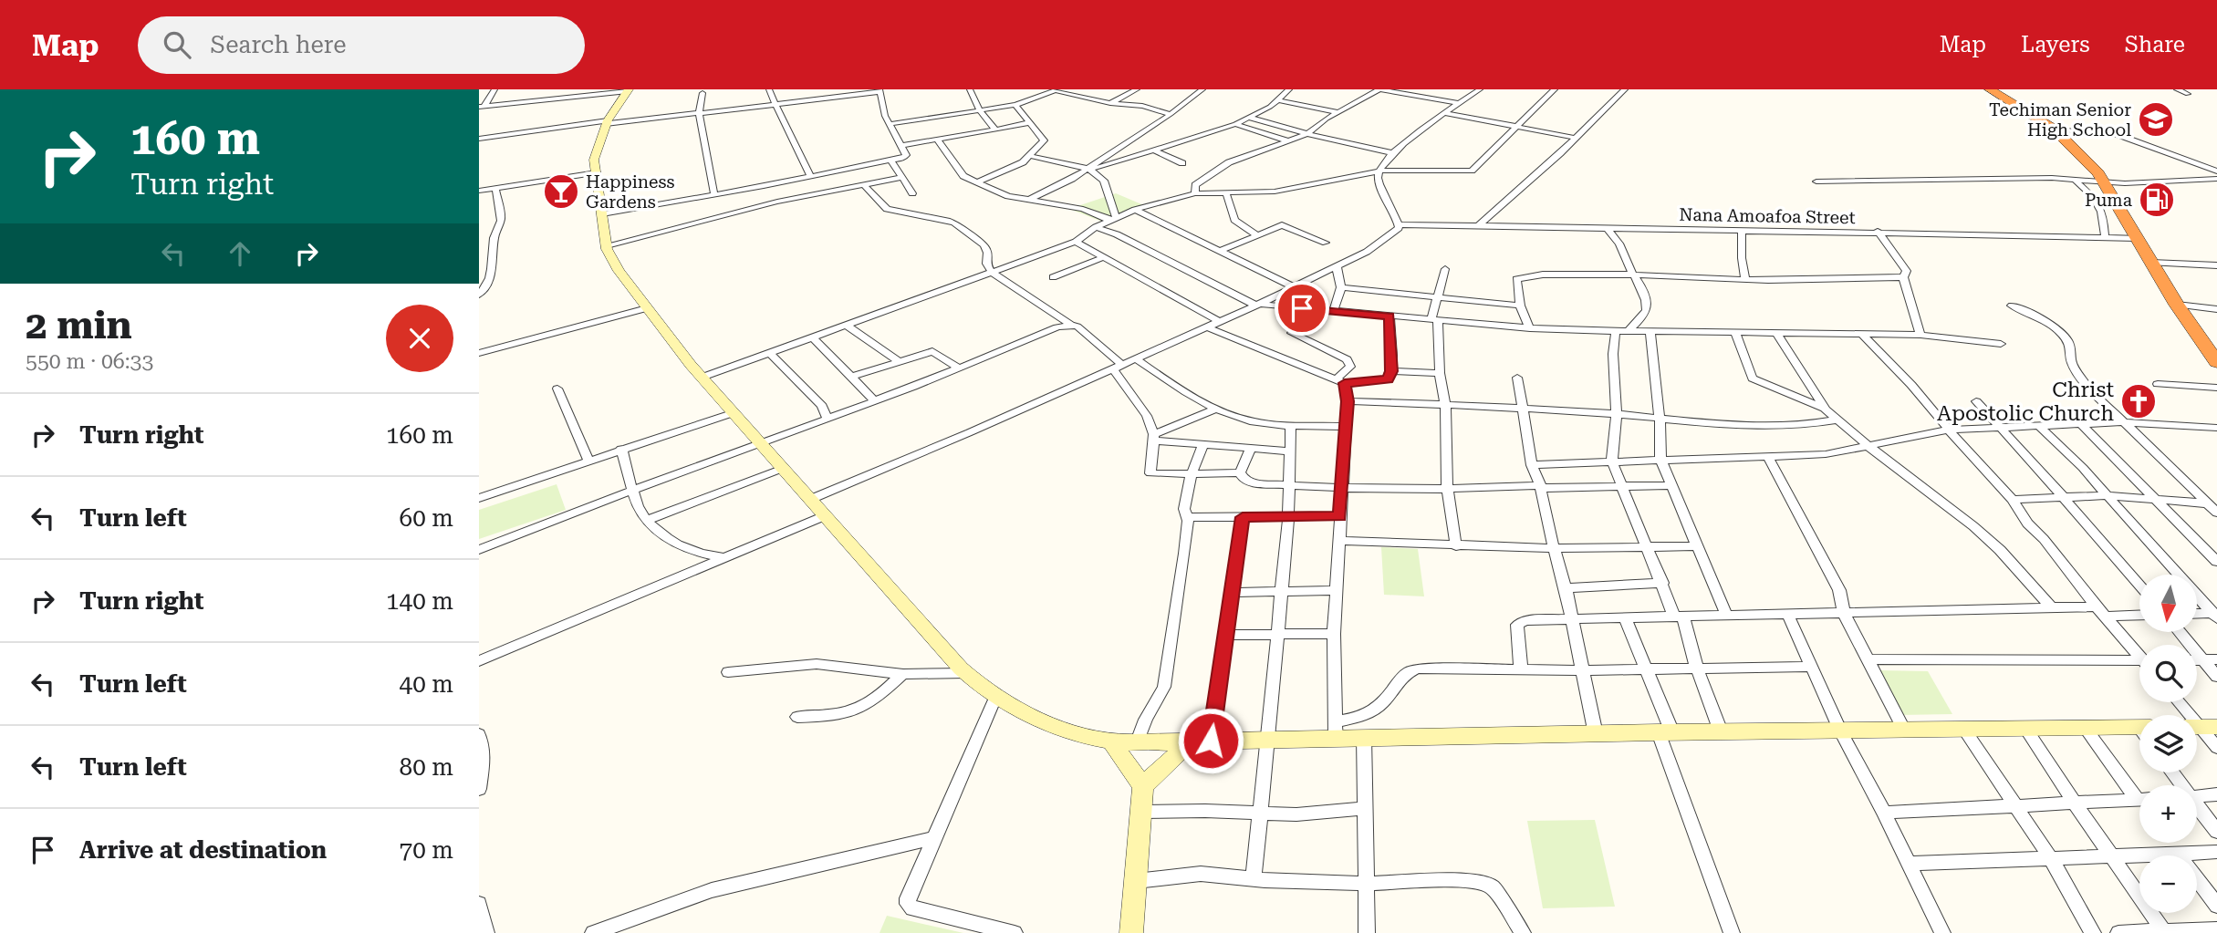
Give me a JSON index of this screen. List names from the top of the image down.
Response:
{
  "streets": {
    "street": ["Nana Amoafoa Street"]
  },
  "places": {
    "school or university": ["Techiman Senior High School"],
    "bar": ["Happiness Gardens"],
    "fuel station": ["Puma"],
    "church": ["Christ Apostolic Church"]
  },
  "north": "bottom",
  "page": {
    "header": "Map",
    "search": "Search here",
    "nav": ["Map", "Layers", "Share"],
    "turn": ["160 m", "Turn right"],
    "heading": ["2 min", "550 m · 06:33"],
    "list": [
      {
        "name": "Turn right",
        "value": "160 m"
      },
      {
        "name": "Turn left",
        "value": "60 m"
      },
      {
        "name": "Turn right",
        "value": "140 m"
      },
      {
        "name": "Turn left",
        "value": "40 m"
      },
      {
        "name": "Turn left",
        "value": "80 m"
      },
      {
        "name": "Arrive at destination",
        "value": "70 m"
      }
    ],
    "map_buttons": ["+", "−"]
  }
}
